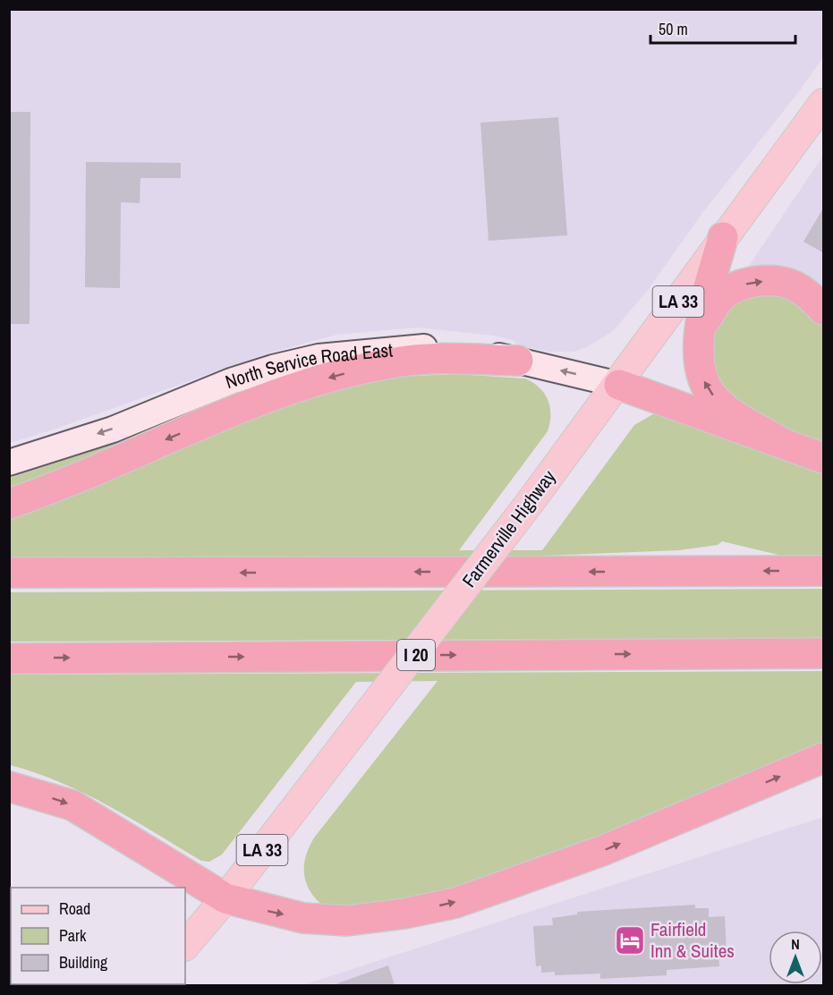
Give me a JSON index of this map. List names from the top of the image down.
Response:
{
  "streets": {
    "highway": ["I 20"],
    "main road": ["LA 33", "North Service Road East", "Farmerville Highway"]
  },
  "crossings": [
    ["North Service Road East", "Farmerville Highway"]
  ],
  "one_way": ["North Service Road East"],
  "places": {
    "hotel": ["Fairfield Inn & Suites"]
  },
  "legend": ["Road", "Park", "Building"],
  "scale_bar": "50 m",
  "north": "top"
}
